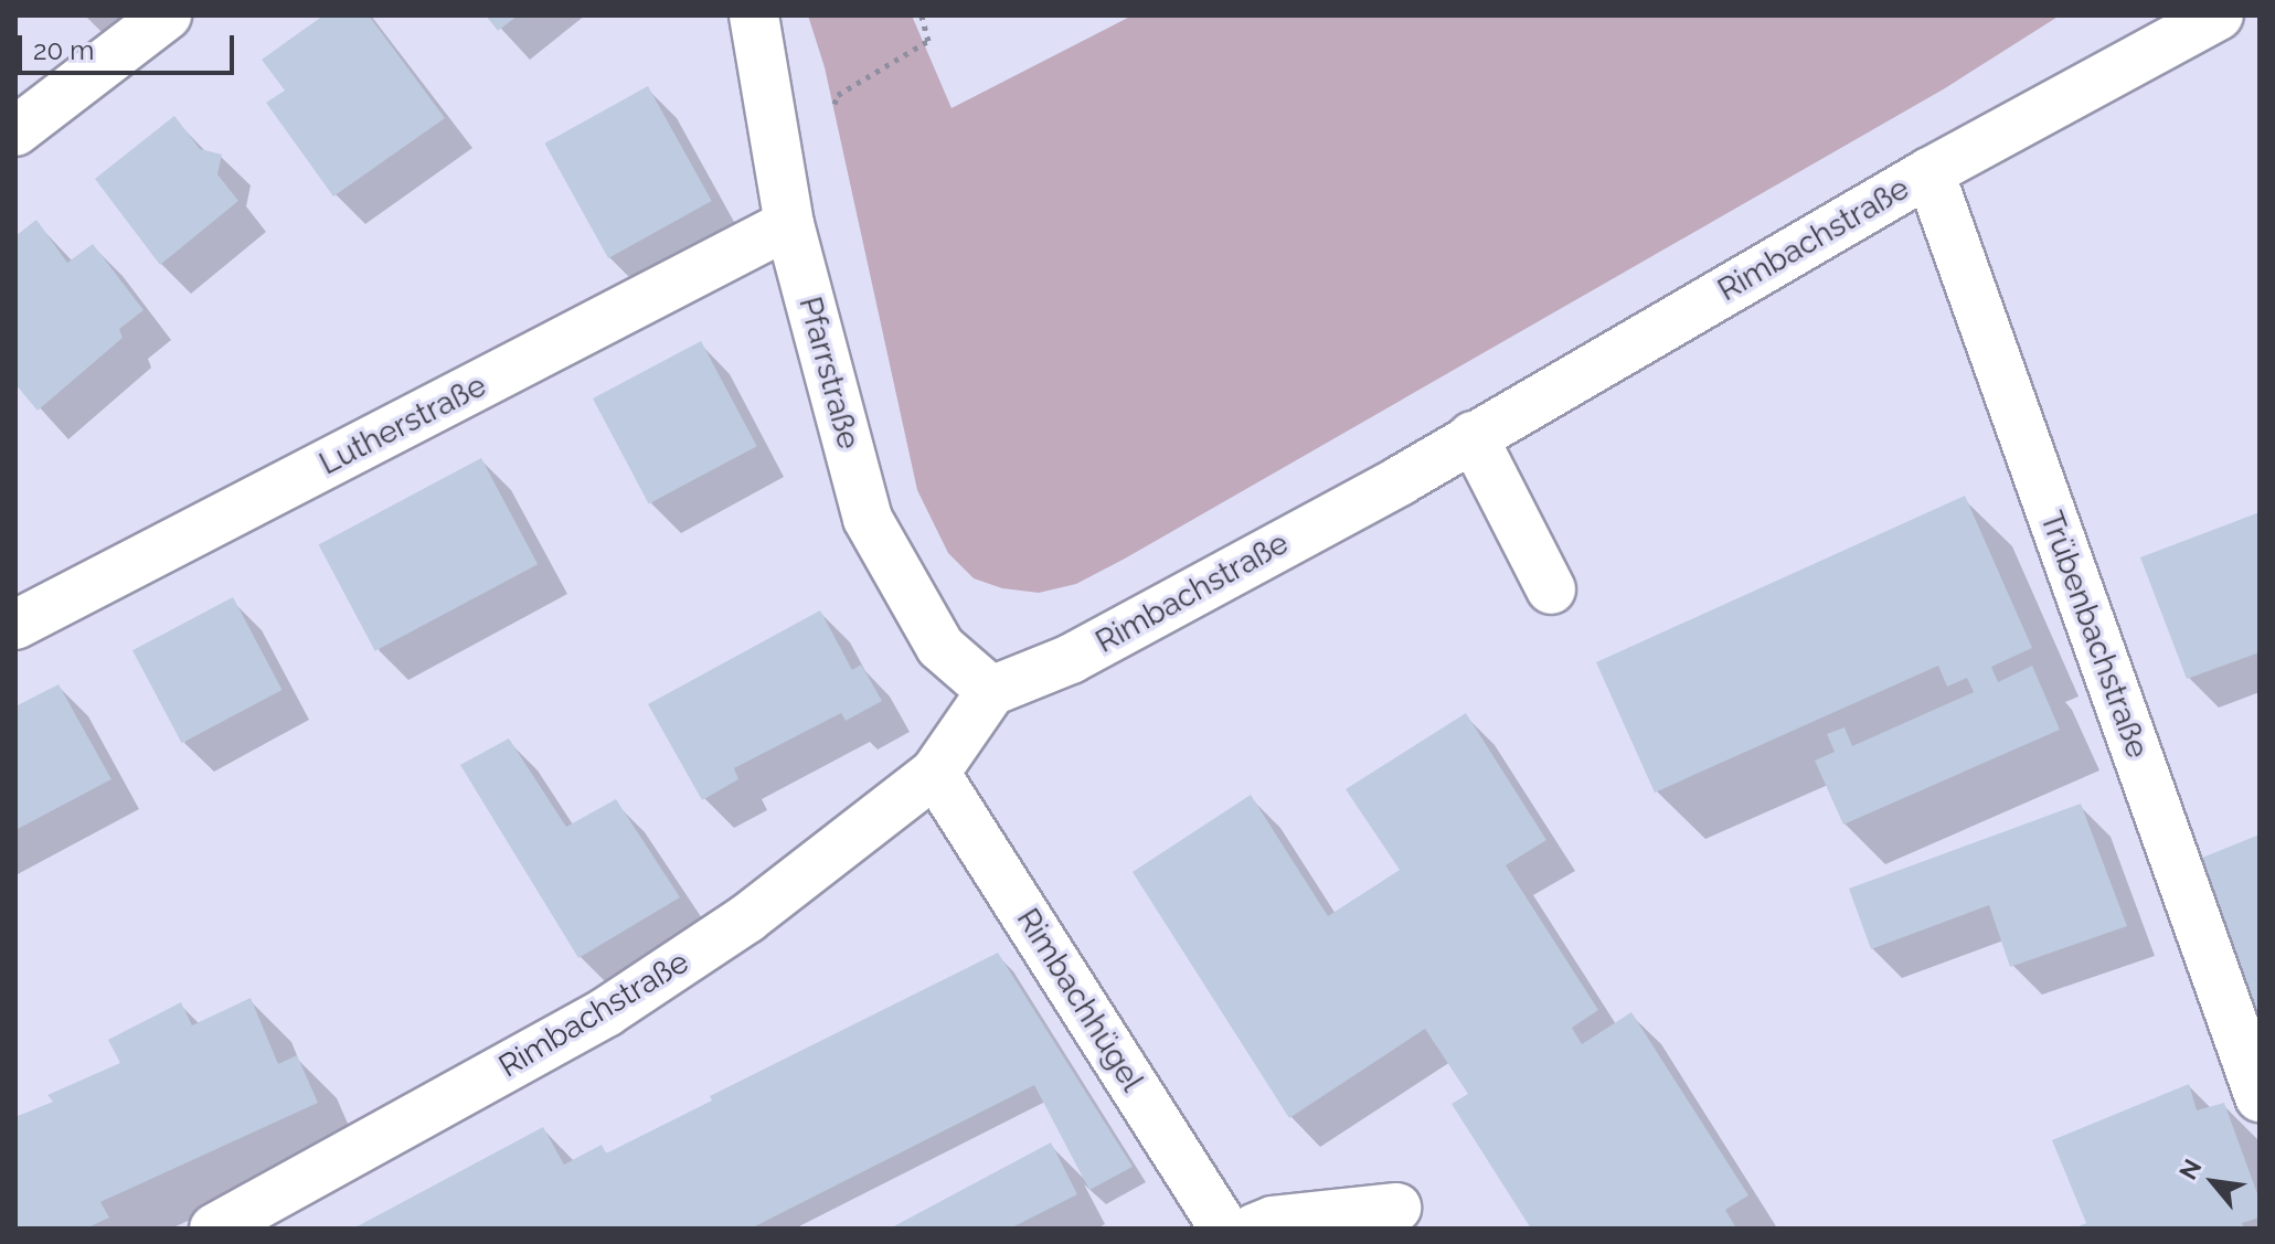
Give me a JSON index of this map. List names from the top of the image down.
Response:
{
  "streets": {
    "street": [
      "Rimbachstraße",
      "Pfarrstraße",
      "Lutherstraße",
      "Trübenbachstraße",
      "Rimbachhügel"
    ]
  },
  "crossings": [
    ["Rimbachstraße", "Pfarrstraße"],
    ["Rimbachstraße", "Trübenbachstraße"],
    ["Rimbachstraße", "Rimbachhügel"],
    ["Pfarrstraße", "Lutherstraße"]
  ],
  "scale_bar": "20 m",
  "north": "top left"
}
